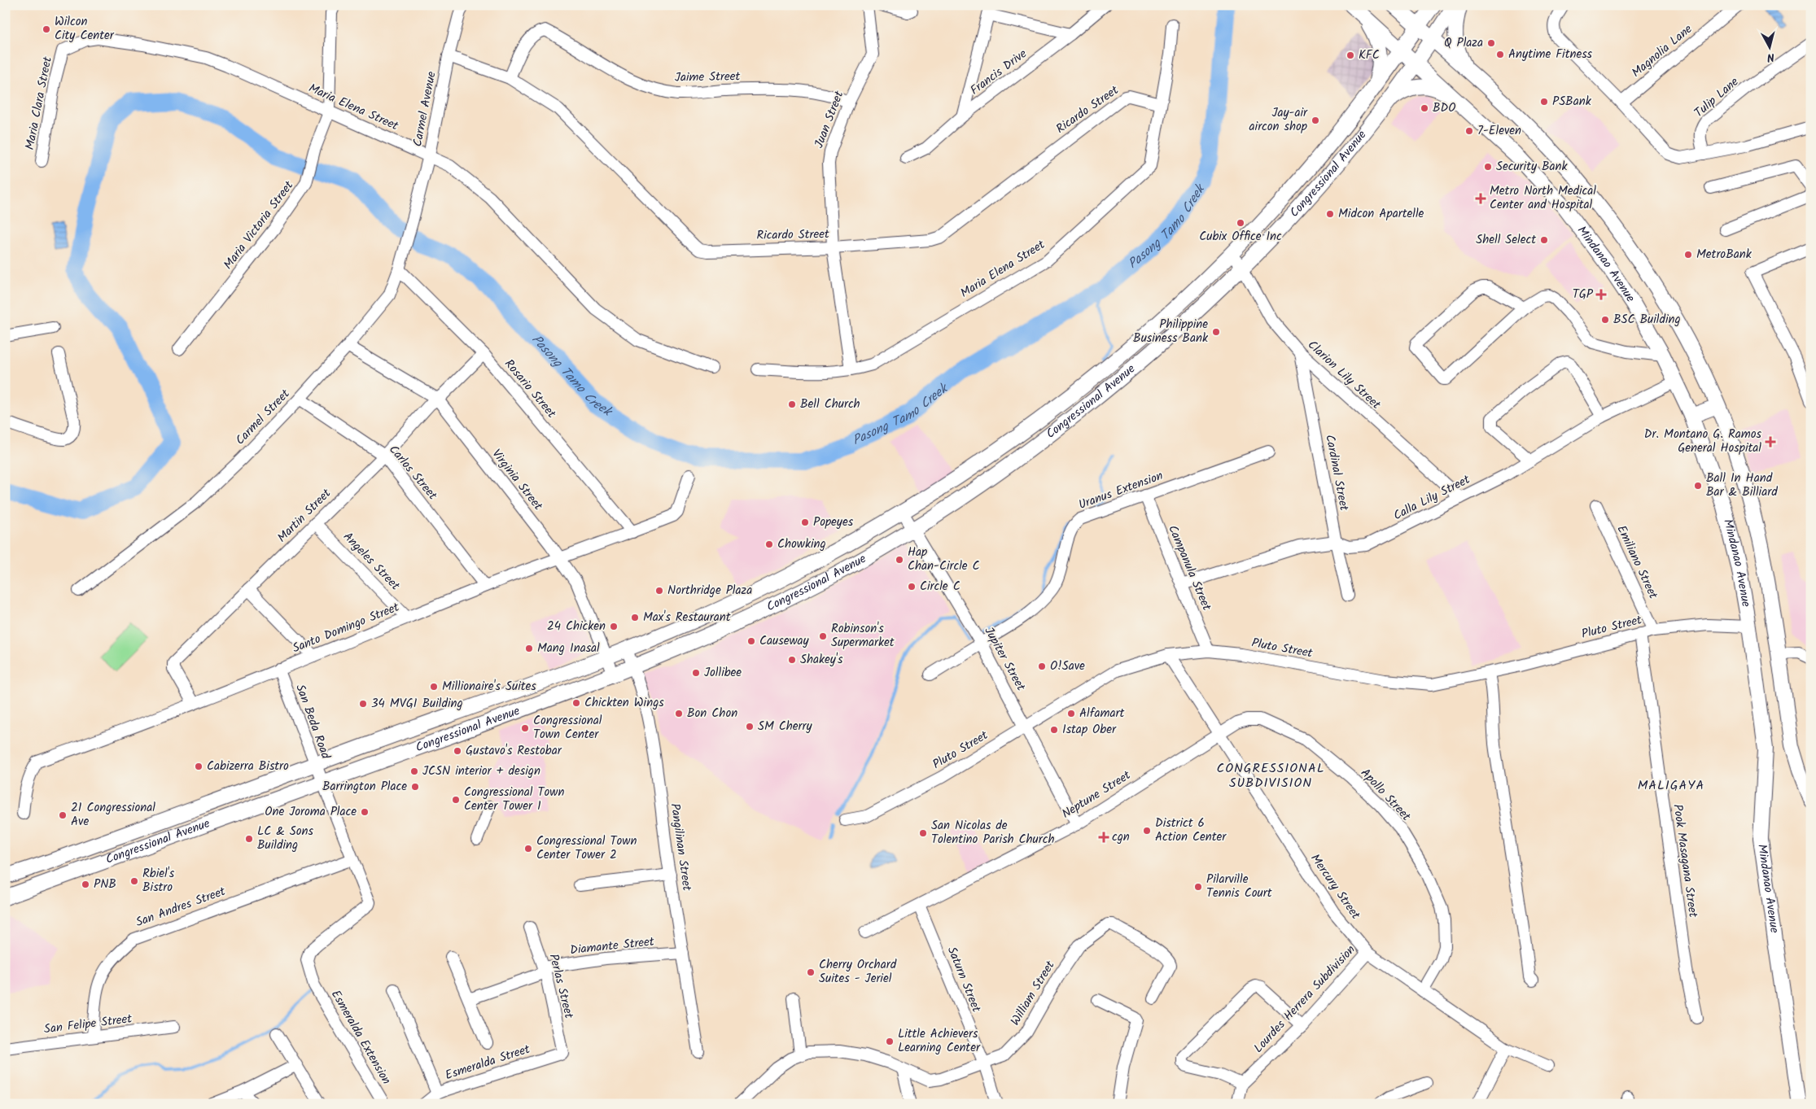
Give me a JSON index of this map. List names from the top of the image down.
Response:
{
  "streets": {
    "main road": ["Congressional Avenue", "Mindanao Avenue"],
    "street": [
      "Magnolia Lane",
      "Francis Drive",
      "Jaime Street",
      "Tulip Lane",
      "Maria Clara Street",
      "Maria Elena Street",
      "Carmel Avenue",
      "Ricardo Street",
      "Juan Street",
      "Maria Victoria Street",
      "Clarion Lily Street",
      "Rosario Street",
      "Carmel Street",
      "Carlos Street",
      "Cardinal Street",
      "Virginia Street",
      "Uranus Extension",
      "Calla Lily Street",
      "Martin Street",
      "Angeles Street",
      "Emiliano Street",
      "Campanula Street",
      "Pluto Street",
      "Santo Domingo Street",
      "Jupiter Street",
      "San Beda Road",
      "Neptune Street",
      "Apollo Street",
      "Pangilinan Street",
      "Pook Masagana Street",
      "Mercury Street",
      "San Andres Street",
      "Diamante Street",
      "Saturn Street",
      "Perlas Street",
      "William Street",
      "Lourdes Herrera Subdivision",
      "San Felipe Street",
      "Esmeralda Extension",
      "Esmeralda Street"
    ]
  },
  "crossings": [
    ["Jaime Street", "Ricardo Street"],
    ["Jaime Street", "Juan Street"],
    ["Maria Clara Street", "Maria Elena Street"],
    ["Maria Elena Street", "Carmel Avenue"],
    ["Maria Elena Street", "Ricardo Street"],
    ["Maria Elena Street", "Juan Street"],
    ["Maria Elena Street", "Maria Victoria Street"],
    ["Carmel Avenue", "Ricardo Street"],
    ["Carmel Avenue", "Carmel Street"],
    ["Ricardo Street", "Juan Street"],
    ["Congressional Avenue", "Mindanao Avenue"],
    ["Congressional Avenue", "Clarion Lily Street"],
    ["Congressional Avenue", "Virginia Street"],
    ["Congressional Avenue", "Jupiter Street"],
    ["Congressional Avenue", "San Beda Road"],
    ["Congressional Avenue", "Pangilinan Street"],
    ["Mindanao Avenue", "Calla Lily Street"],
    ["Mindanao Avenue", "Pluto Street"],
    ["Clarion Lily Street", "Cardinal Street"],
    ["Clarion Lily Street", "Calla Lily Street"],
    ["Rosario Street", "Carmel Street"],
    ["Rosario Street", "Martin Street"],
    ["Rosario Street", "Santo Domingo Street"],
    ["Carmel Street", "Carlos Street"],
    ["Carmel Street", "Virginia Street"],
    ["Carlos Street", "Martin Street"],
    ["Carlos Street", "Santo Domingo Street"],
    ["Cardinal Street", "Calla Lily Street"],
    ["Virginia Street", "Martin Street"],
    ["Virginia Street", "Santo Domingo Street"],
    ["Uranus Extension", "Campanula Street"],
    ["Uranus Extension", "Jupiter Street"],
    ["Calla Lily Street", "Campanula Street"],
    ["Martin Street", "Angeles Street"],
    ["Martin Street", "Santo Domingo Street"],
    ["Angeles Street", "Santo Domingo Street"],
    ["Emiliano Street", "Pluto Street"],
    ["Campanula Street", "Pluto Street"],
    ["Pluto Street", "Jupiter Street"],
    ["Pluto Street", "Pook Masagana Street"],
    ["Pluto Street", "Mercury Street"],
    ["Santo Domingo Street", "San Beda Road"],
    ["Jupiter Street", "Neptune Street"],
    ["Neptune Street", "Apollo Street"],
    ["Neptune Street", "Mercury Street"],
    ["Neptune Street", "Saturn Street"],
    ["Apollo Street", "Mercury Street"],
    ["Pangilinan Street", "Diamante Street"],
    ["Mercury Street", "Lourdes Herrera Subdivision"],
    ["San Andres Street", "San Felipe Street"],
    ["San Andres Street", "Esmeralda Extension"],
    ["Diamante Street", "Perlas Street"],
    ["Saturn Street", "William Street"],
    ["Perlas Street", "Esmeralda Street"]
  ],
  "districts": ["CONGRESSIONAL SUBDIVISION", "MALIGAYA"],
  "water": ["Pasong Tamo Creek"],
  "places": {
    "other": [
      "Wilcon City Center",
      "Q Plaza",
      "Anytime Fitness",
      "KFC",
      "PSBank",
      "BDO",
      "Jay-air aircon shop",
      "7-Eleven",
      "Security Bank",
      "Midcon Apartelle",
      "Cubix Office Inc",
      "Shell Select",
      "MetroBank",
      "BSC Building",
      "Philippine Business Bank",
      "Bell Church",
      "Ball In Hand Bar & Billiard",
      "Popeyes",
      "Chowking",
      "Hap Chan-Circle C",
      "Circle C",
      "Northridge Plaza",
      "Max's Restaurant",
      "24 Chicken",
      "Robinson's Supermarket",
      "Causeway",
      "Mang Inasal",
      "Shakey's",
      "O!Save",
      "Jollibee",
      "Millionaire's Suites",
      "Chickten Wings",
      "34 MVGI Building",
      "Bon Chon",
      "Alfamart",
      "SM Cherry",
      "Congressional Town Center",
      "Istap Ober",
      "Gustavo's Restobar",
      "Cabizerra Bistro",
      "JCSN interior + design",
      "Barrington Place",
      "Congressional Town Center Tower 1",
      "One Joroma Place",
      "21 Congressional Ave",
      "District 6 Action Center",
      "San Nicolas de Tolentino Parish Church",
      "LC & Sons Building",
      "Congressional Town Center Tower 2",
      "Rbiel's Bistro",
      "PNB",
      "Pilarville Tennis Court",
      "Cherry Orchard Suites - Jeriel",
      "Little Achievers Learning Center"
    ],
    "health": [
      "Metro North Medical Center and Hospital",
      "TGP",
      "Dr. Montano G. Ramos General Hospital",
      "cgn"
    ]
  },
  "north": "bottom"
}
